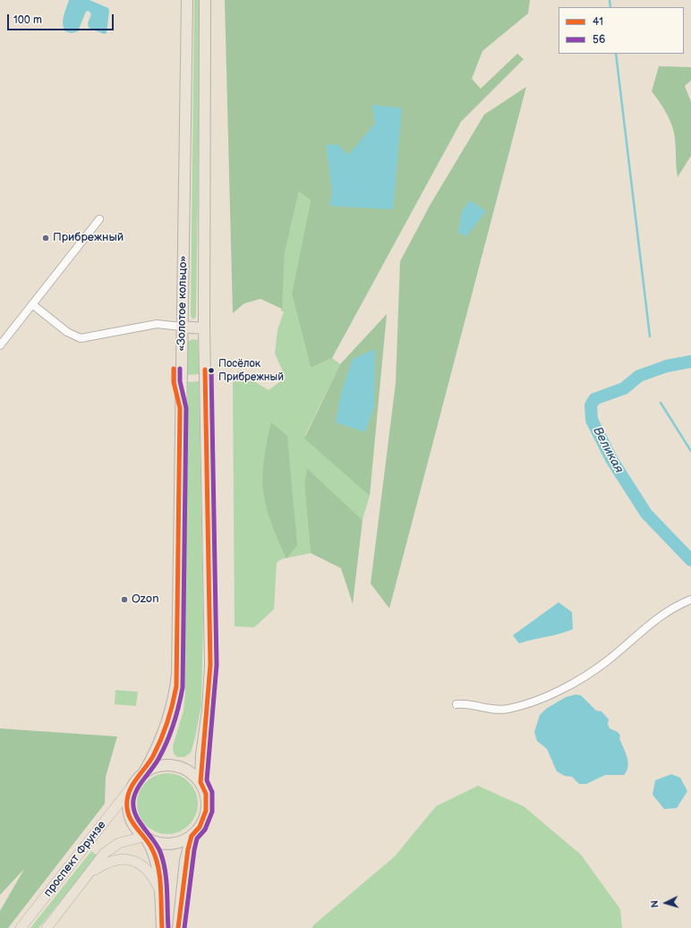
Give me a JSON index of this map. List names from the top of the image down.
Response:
{
  "streets": {
    "highway": ["«Золотое кольцо»"],
    "main road": ["проспект Фрунзе"]
  },
  "crossings": [
    ["«Золотое кольцо»", "проспект Фрунзе"]
  ],
  "water": ["Великая"],
  "places": ["Прибрежный", "Посёлок Прибрежный", "Ozon"],
  "lines": ["transit line 41", "transit line 56"],
  "legend": ["41", "56"],
  "scale_bar": "100 m",
  "north": "left"
}
